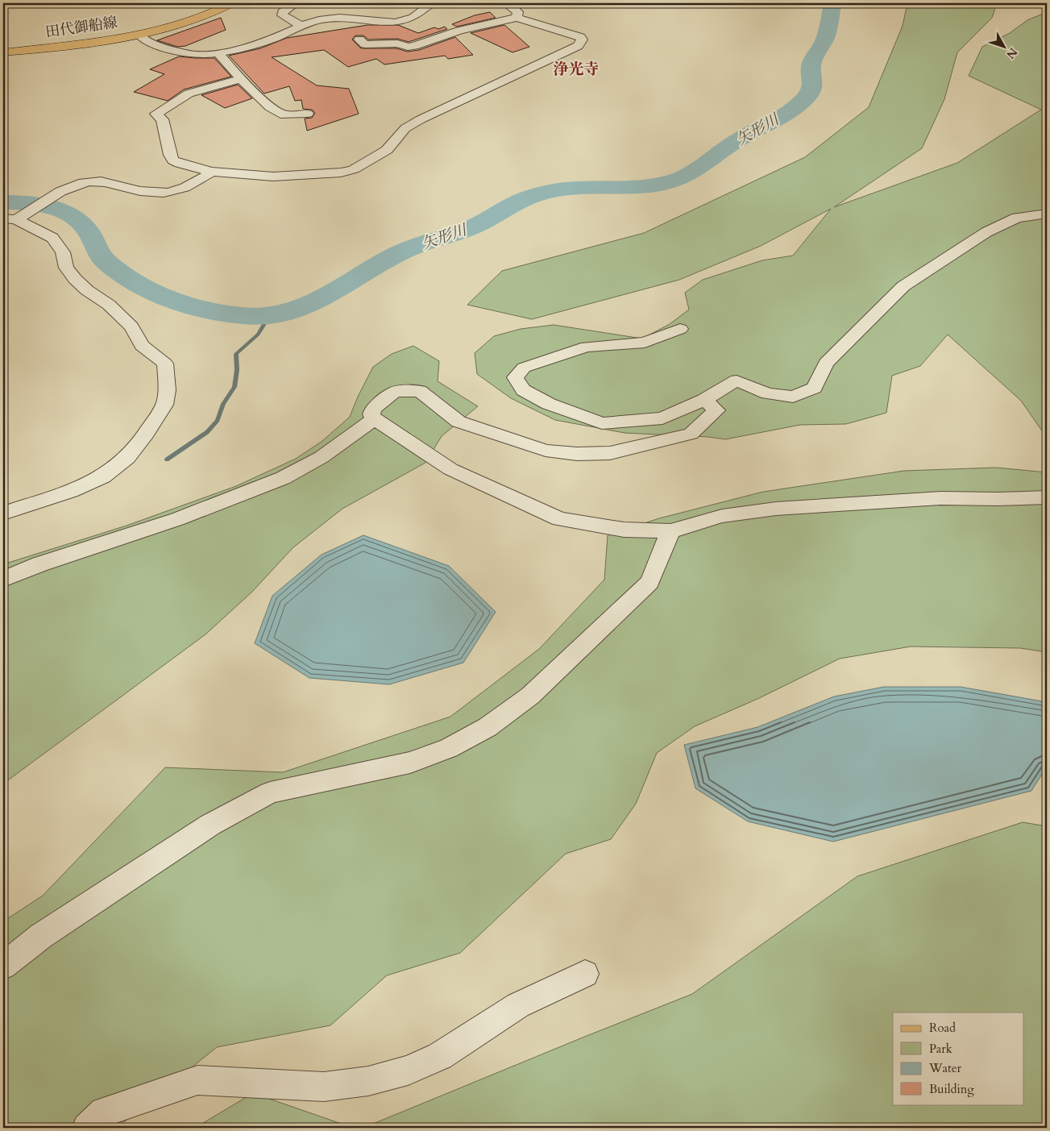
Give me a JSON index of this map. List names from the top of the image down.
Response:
{
  "streets": {
    "main road": ["田代御船線"]
  },
  "districts": ["浄光寺"],
  "water": ["矢形川"],
  "legend": [
    "Road",
    "Park",
    "Water",
    "Building"
  ],
  "north": "bottom right"
}
